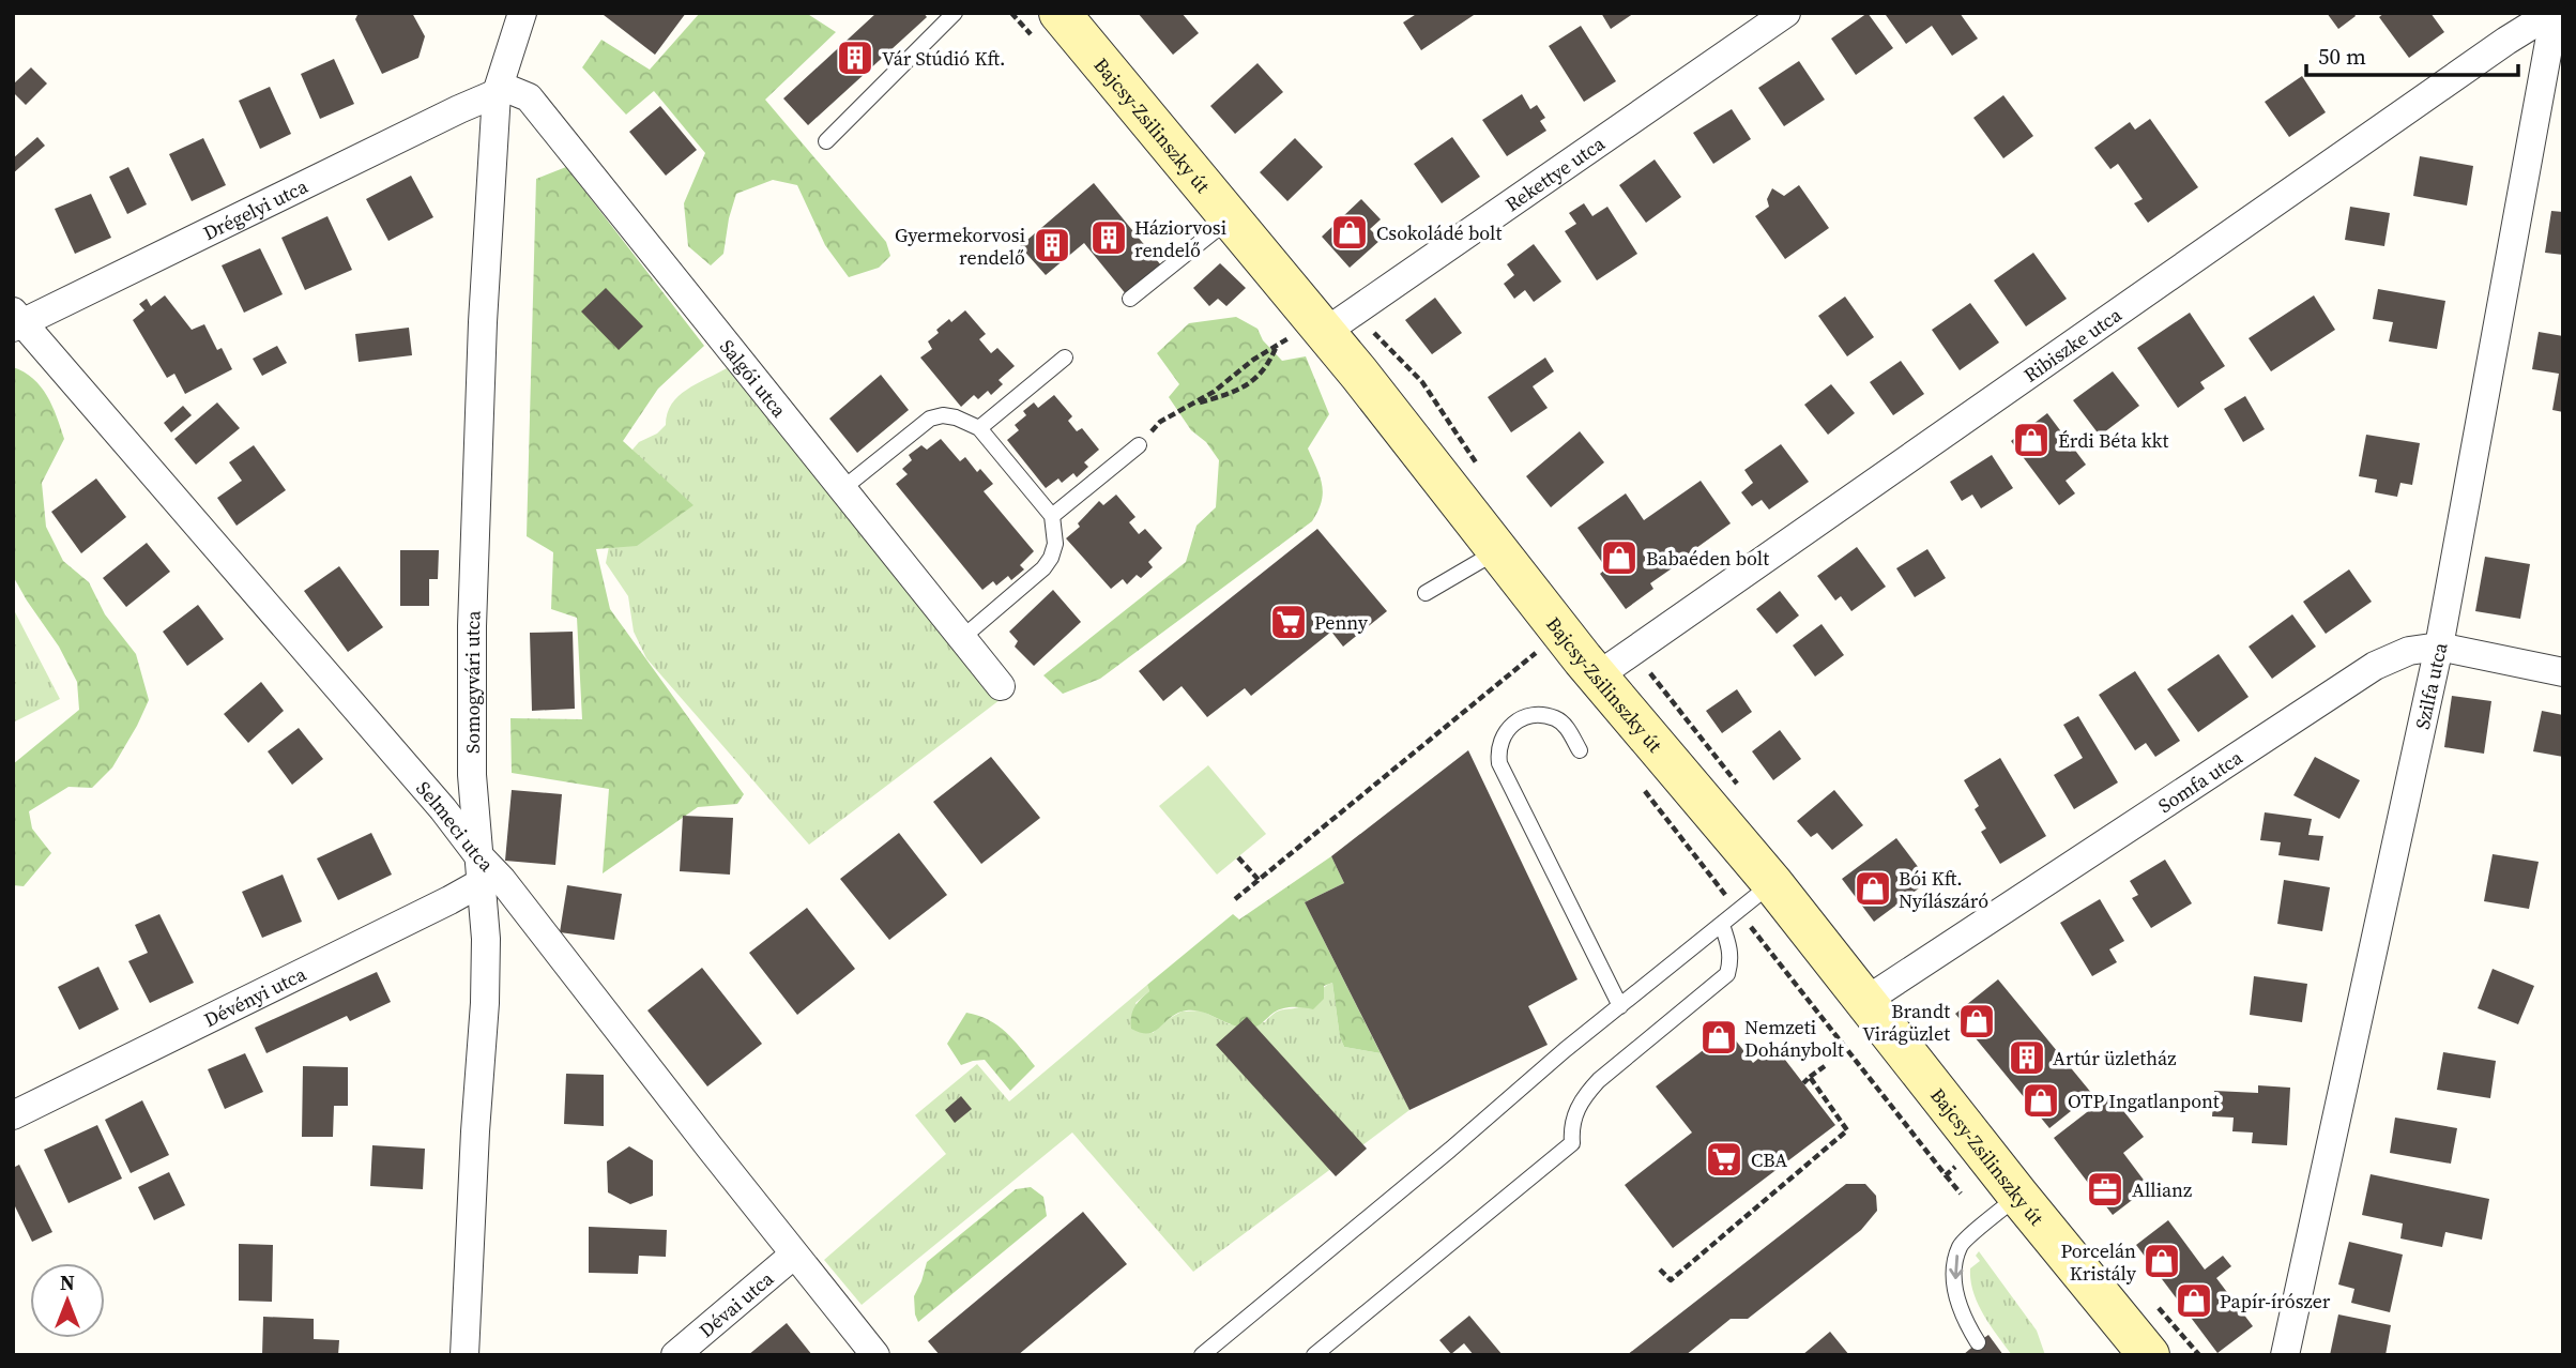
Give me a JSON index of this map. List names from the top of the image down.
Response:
{
  "streets": {
    "main road": ["Bajcsy-Zsilinszky út"],
    "street": [
      "Rekettye utca",
      "Drégelyi utca",
      "Ribiszke utca",
      "Salgói utca",
      "Somogyvári utca",
      "Szilfa utca",
      "Somfa utca",
      "Selmeci utca",
      "Dévényi utca",
      "Dévai utca"
    ]
  },
  "crossings": [
    ["Bajcsy-Zsilinszky út", "Rekettye utca"],
    ["Bajcsy-Zsilinszky út", "Ribiszke utca"],
    ["Bajcsy-Zsilinszky út", "Somfa utca"],
    ["Drégelyi utca", "Salgói utca"],
    ["Drégelyi utca", "Somogyvári utca"],
    ["Drégelyi utca", "Selmeci utca"],
    ["Ribiszke utca", "Szilfa utca"],
    ["Salgói utca", "Somogyvári utca"],
    ["Somogyvári utca", "Selmeci utca"],
    ["Somogyvári utca", "Dévényi utca"],
    ["Szilfa utca", "Somfa utca"],
    ["Selmeci utca", "Dévényi utca"],
    ["Selmeci utca", "Dévai utca"]
  ],
  "places": {
    "building": [
      "Vár Stúdió Kft.",
      "Háziorvosi rendelő",
      "Gyermekorvosi rendelő",
      "Artúr üzletház"
    ],
    "shop": [
      "Csokoládé bolt",
      "Érdi Béta kkt",
      "Babaéden bolt",
      "Bói Kft. Nyílászáró",
      "Brandt Virágüzlet",
      "Nemzeti Dohánybolt",
      "OTP Ingatlanpont",
      "Porcelán Kristály",
      "Papír-írószer"
    ],
    "supermarket": ["Penny", "CBA"],
    "office": ["Allianz"]
  },
  "scale_bar": "50 m",
  "north": "top"
}
